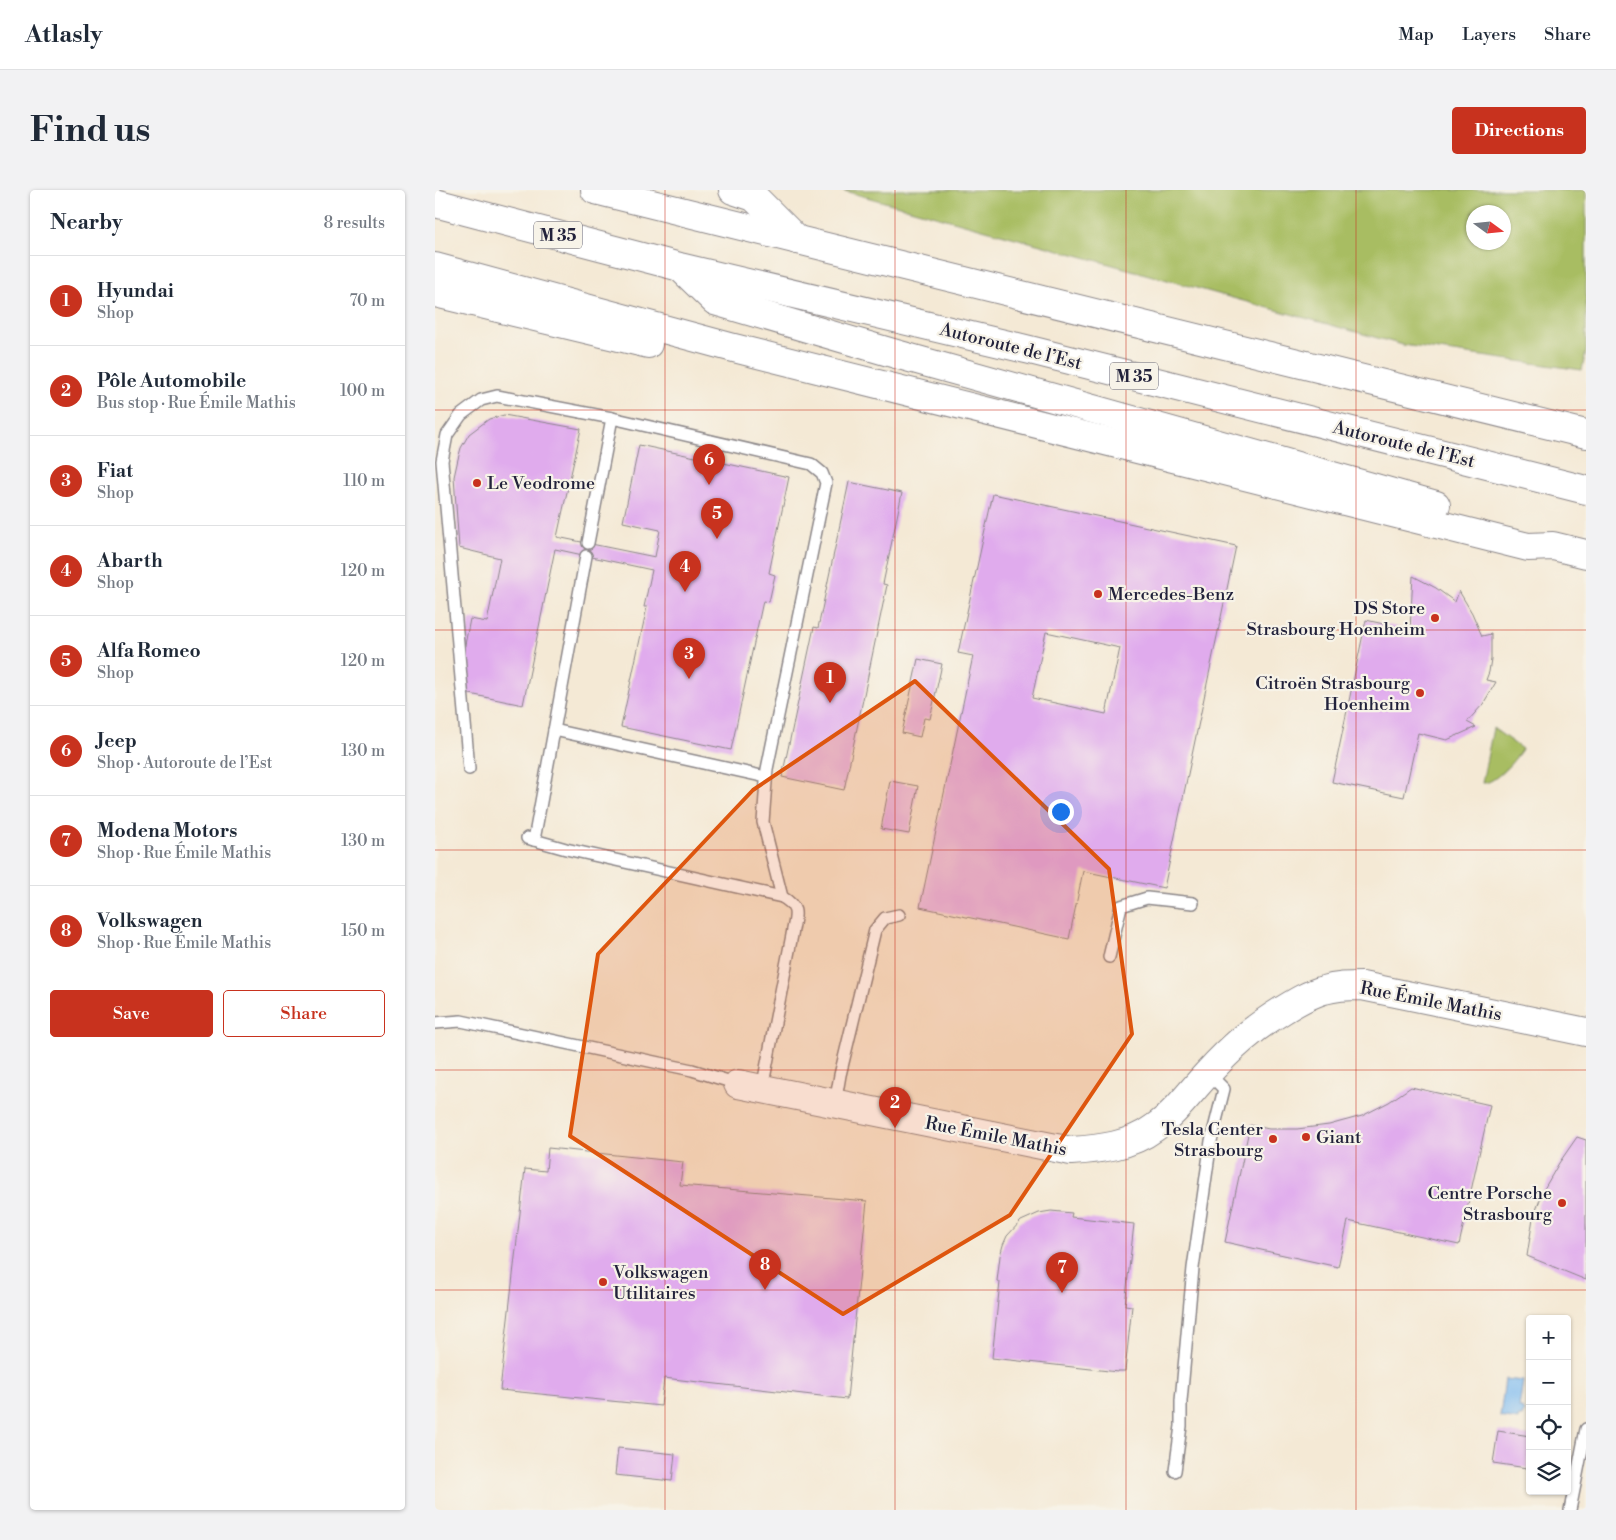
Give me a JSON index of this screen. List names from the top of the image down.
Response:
{
  "streets": {
    "main road": ["M 35", "Autoroute de l’Est", "Rue Émile Mathis"]
  },
  "places": [
    "Le Veodrome",
    "Mercedes-Benz",
    "DS Store Strasbourg Hoenheim",
    "Citroën Strasbourg Hoenheim",
    "Giant",
    "Tesla Center Strasbourg",
    "Centre Porsche Strasbourg",
    "Volkswagen Utilitaires"
  ],
  "north": "right",
  "page": {
    "header": "Atlasly",
    "nav": ["Map", "Layers", "Share"],
    "buttons": [
      "Directions",
      ["Save", "Share"]
    ],
    "title": "Find us",
    "heading": ["Nearby", "8 results"],
    "list": [
      {
        "mark": "1",
        "name": "Hyundai",
        "note": "Shop",
        "value": "70 m"
      },
      {
        "mark": "2",
        "name": "Pôle Automobile",
        "note": "Bus stop · Rue Émile Mathis",
        "value": "100 m"
      },
      {
        "mark": "3",
        "name": "Fiat",
        "note": "Shop",
        "value": "110 m"
      },
      {
        "mark": "4",
        "name": "Abarth",
        "note": "Shop",
        "value": "120 m"
      },
      {
        "mark": "5",
        "name": "Alfa Romeo",
        "note": "Shop",
        "value": "120 m"
      },
      {
        "mark": "6",
        "name": "Jeep",
        "note": "Shop · Autoroute de l’Est",
        "value": "130 m"
      },
      {
        "mark": "7",
        "name": "Modena Motors",
        "note": "Shop · Rue Émile Mathis",
        "value": "130 m"
      },
      {
        "mark": "8",
        "name": "Volkswagen",
        "note": "Shop · Rue Émile Mathis",
        "value": "150 m"
      }
    ],
    "pins": [
      "6",
      "5",
      "4",
      "3",
      "1",
      "2",
      "8",
      "7"
    ],
    "map_buttons": ["+", "−"]
  }
}
